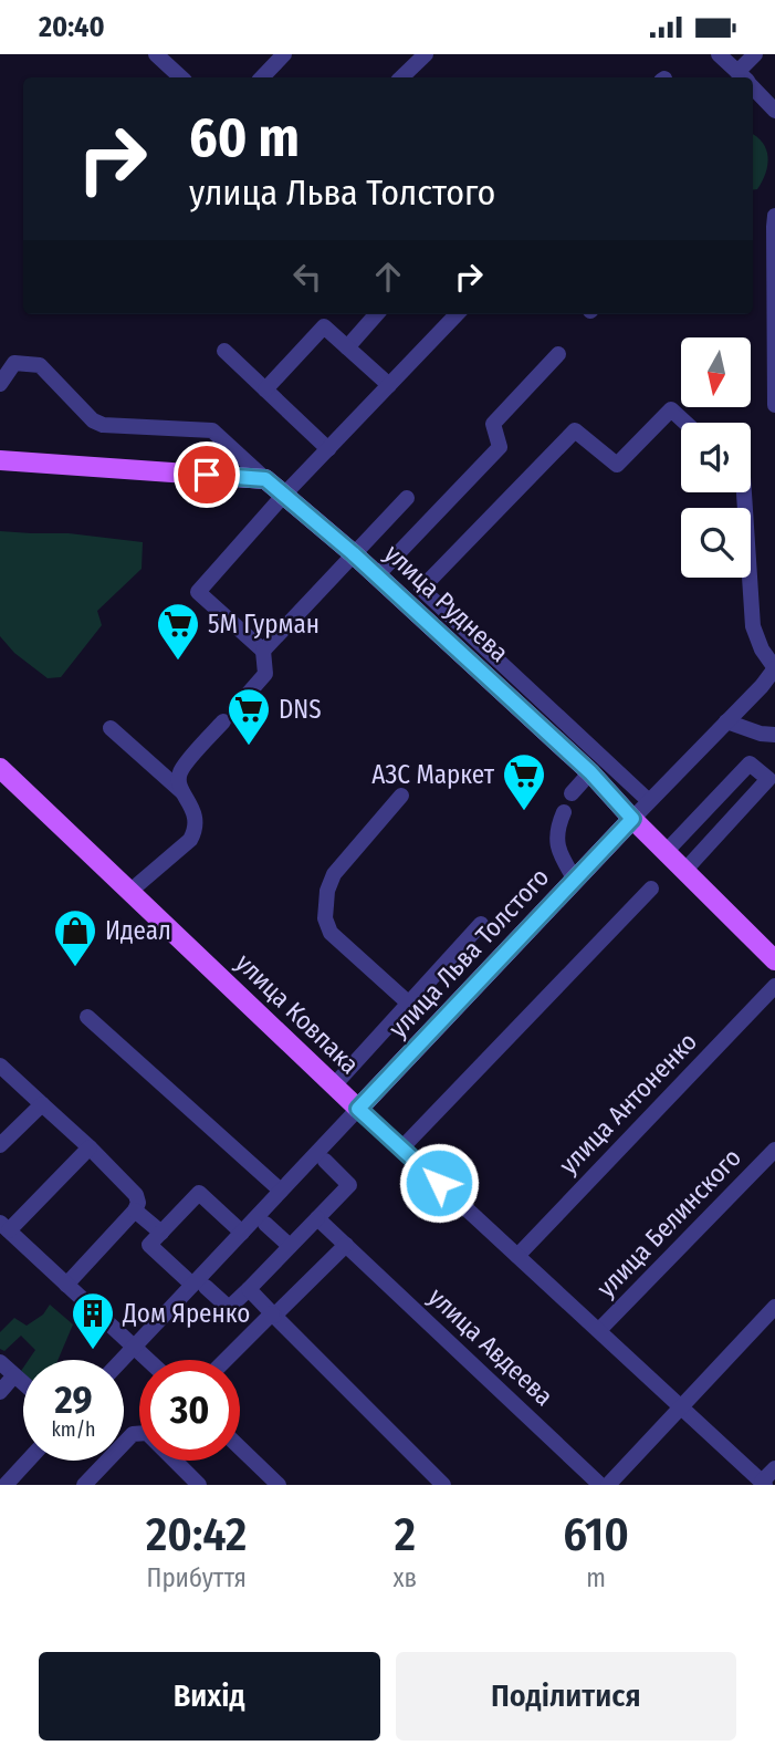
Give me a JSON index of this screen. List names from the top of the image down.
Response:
{
  "streets": {
    "main road": ["улица Руднева", "улица Льва Толстого", "улица Ковпака"],
    "street": ["улица Антоненко", "улица Белинского", "улица Авдеева"]
  },
  "crossings": [
    ["улица Руднева", "улица Льва Толстого"],
    ["улица Льва Толстого", "улица Ковпака"],
    ["улица Ковпака", "улица Антоненко"],
    ["улица Ковпака", "улица Белинского"]
  ],
  "places": {
    "supermarket": ["5М Гурман", "DNS", "АЗС Маркет"],
    "shop": ["Идеал"],
    "building": ["Дом Яренко"]
  },
  "north": "bottom",
  "page": {
    "status": "20:40",
    "turn": ["60 m", "улица Льва Толстого"],
    "speed": "29 km/h",
    "limit": "30",
    "eta": [
      "20:42",
      "Прибуття",
      "2",
      "хв",
      "610",
      "m"
    ],
    "buttons": ["Вихід", "Поділитися"]
  }
}
